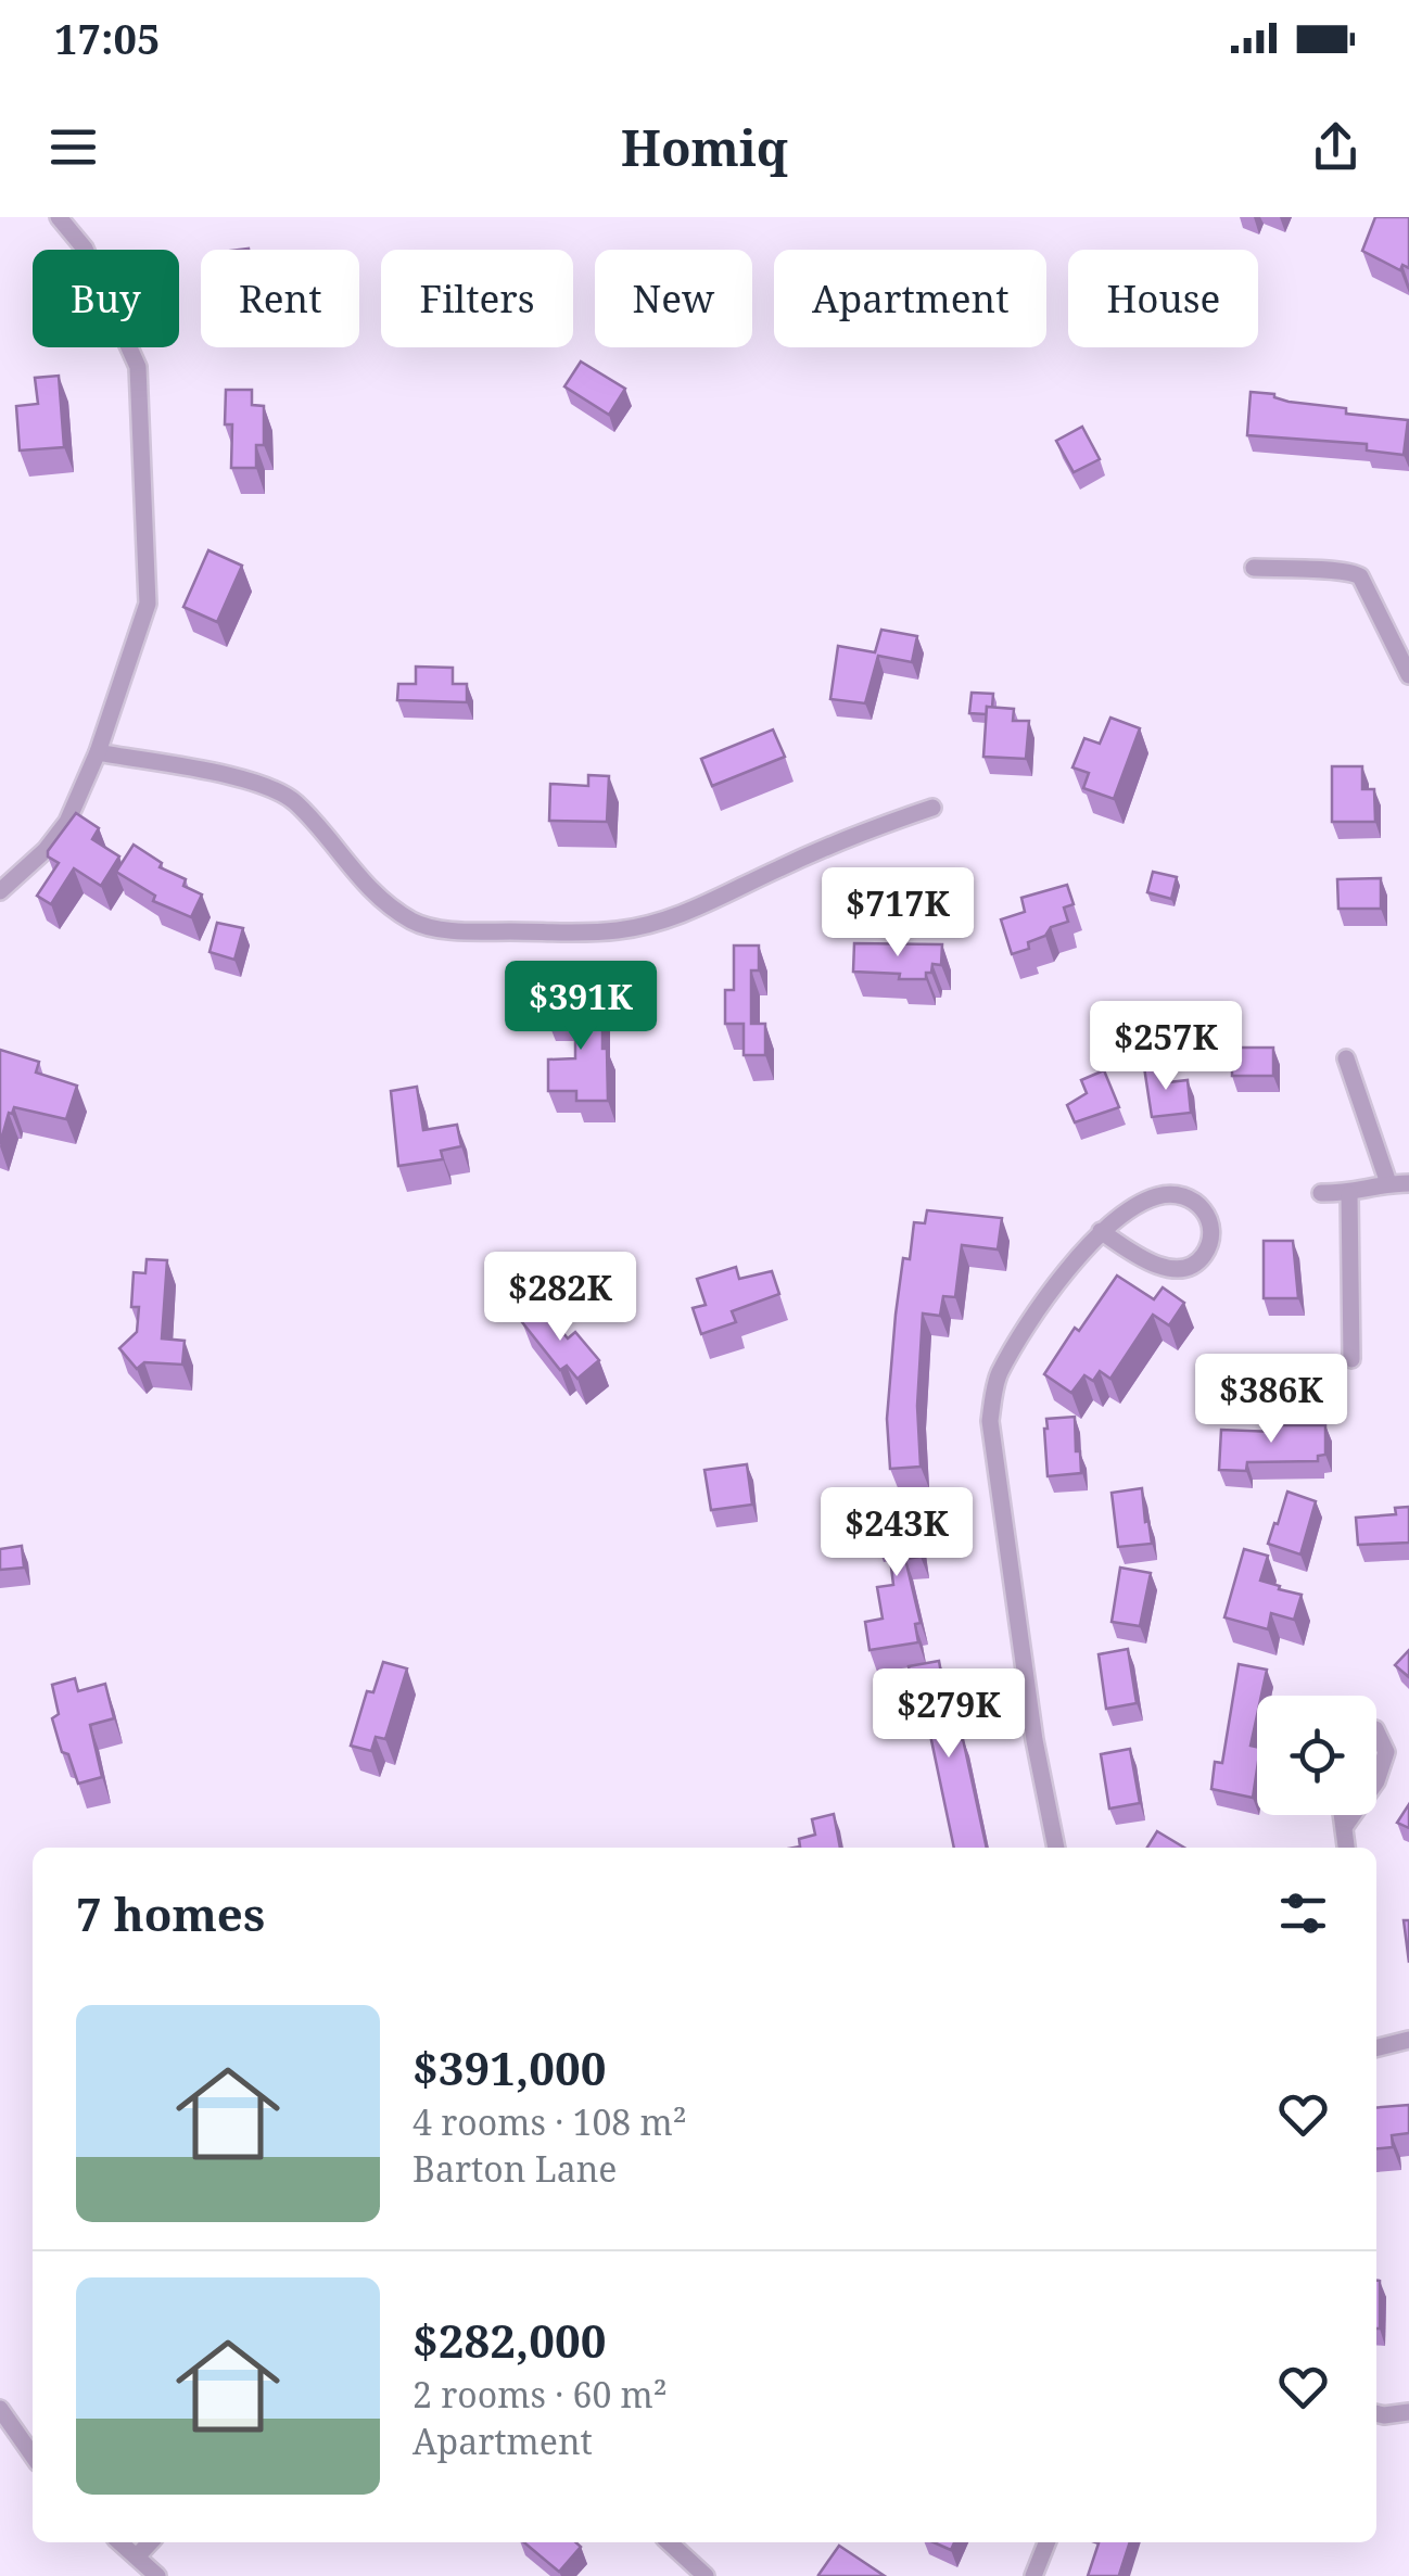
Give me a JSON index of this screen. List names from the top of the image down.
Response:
{
  "page": {
    "status": "17:05",
    "header": "Homiq",
    "chip": [
      "Buy",
      "Rent",
      "Filters",
      "New",
      "Apartment",
      "House"
    ],
    "price": [
      "$717K",
      "$391K",
      "$257K",
      "$282K",
      "$386K",
      "$243K",
      "$279K"
    ],
    "heading": "7 homes",
    "list": [
      {
        "name": "$391,000",
        "note": "4 rooms · 108 m² · Barton Lane"
      },
      {
        "name": "$282,000",
        "note": "2 rooms · 60 m² · Apartment"
      }
    ]
  }
}
